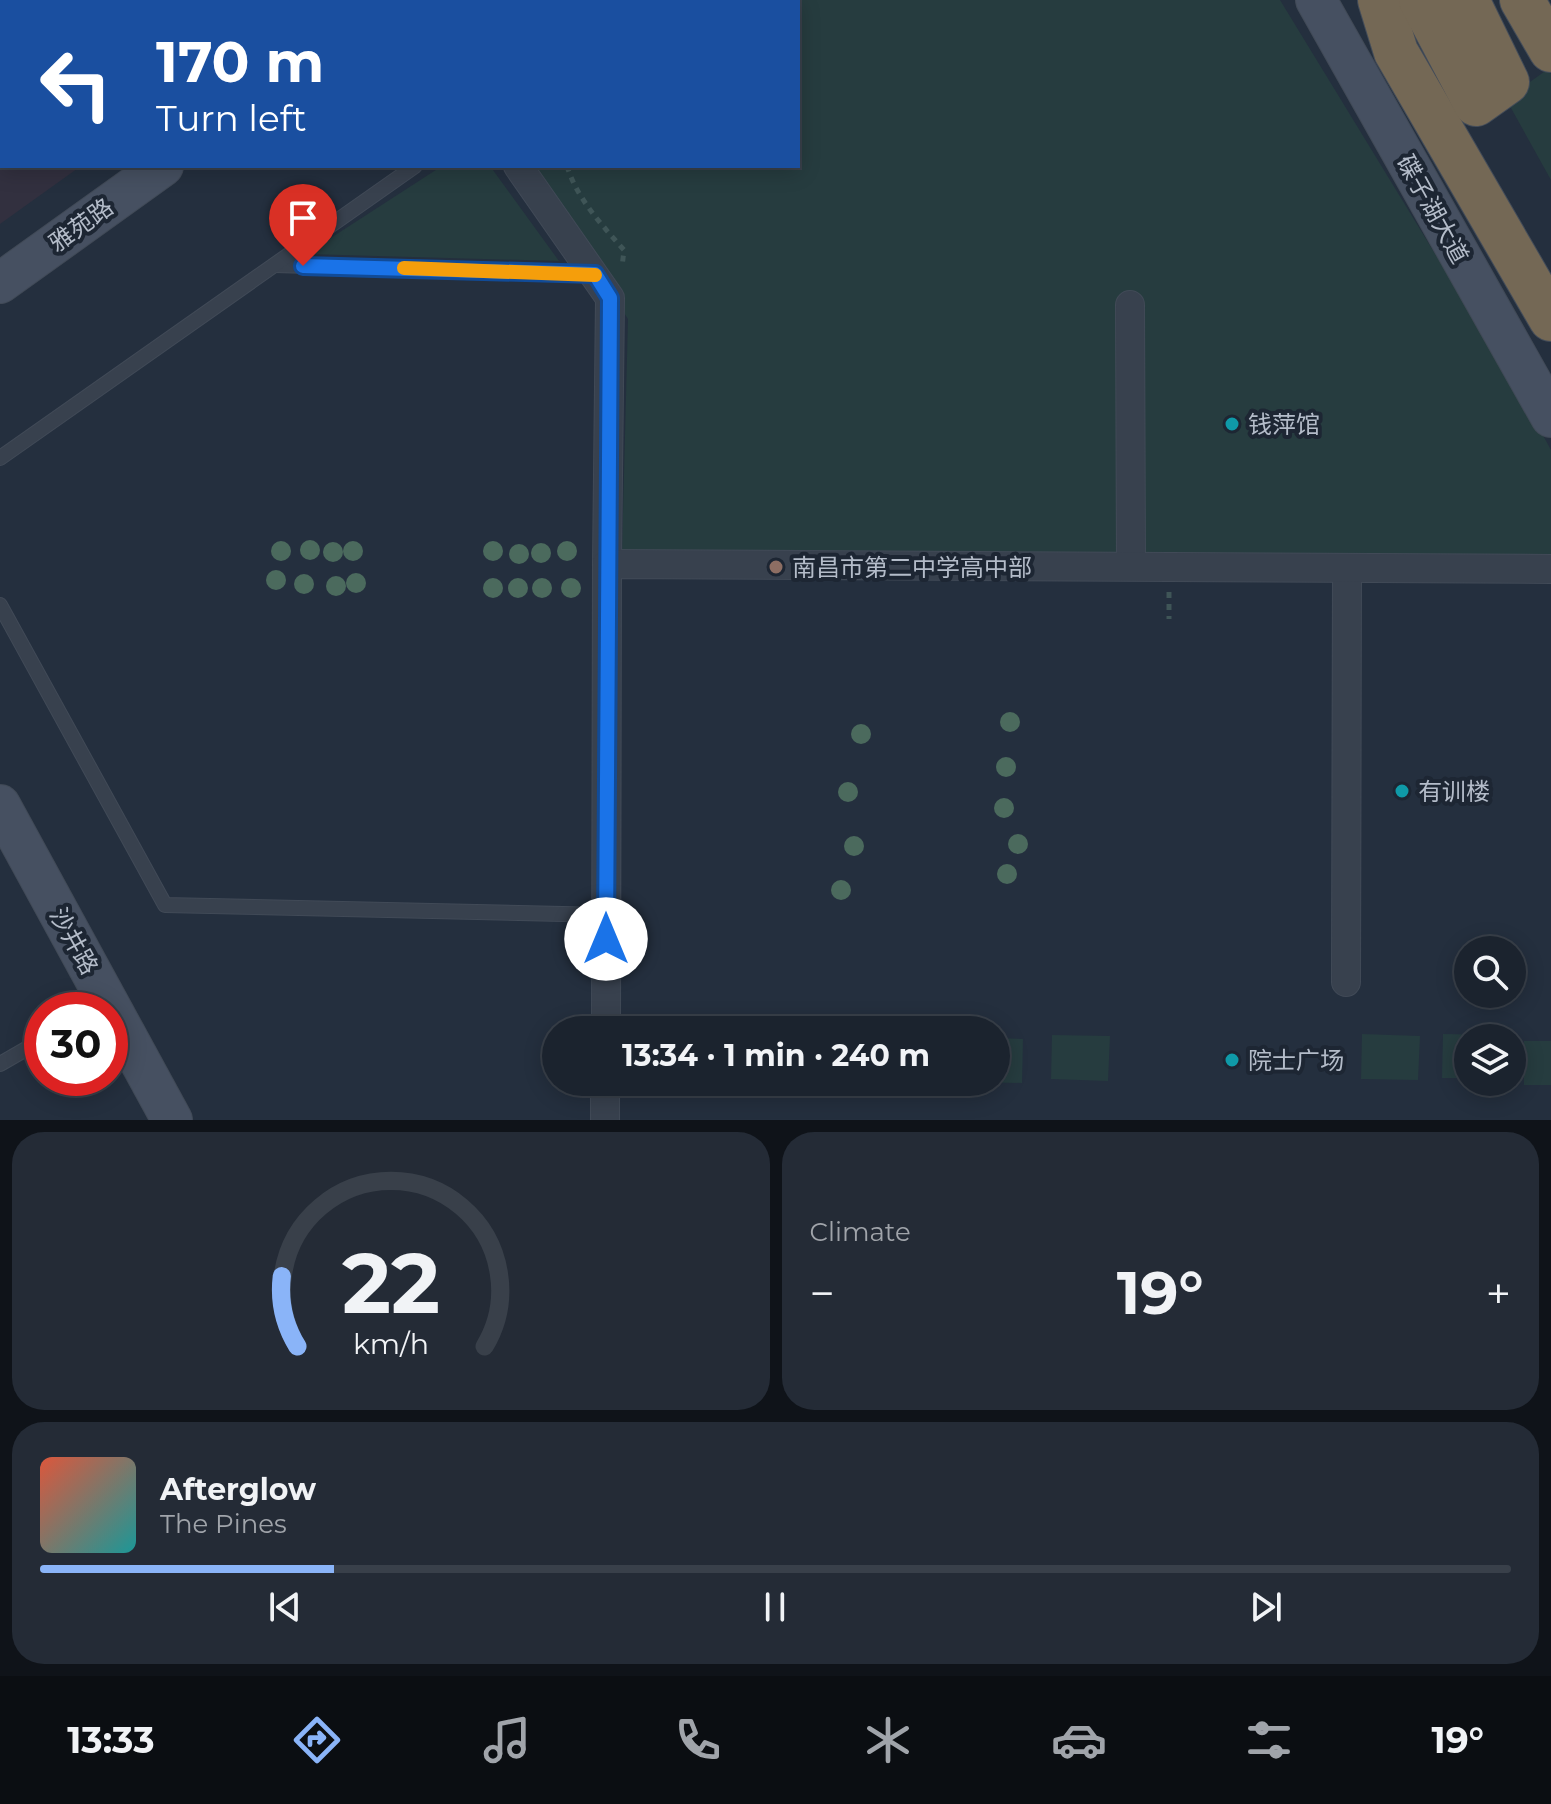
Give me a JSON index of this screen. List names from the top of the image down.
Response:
{
  "streets": {
    "street": ["碟子湖大道", "雅苑路", "沙井路"]
  },
  "places": [
    "钱萍馆",
    "南昌市第二中学高中部",
    "有训楼",
    "院士广场"
  ],
  "page": {
    "turn": ["170 m", "Turn left"],
    "limit": "30",
    "trip": "13:34 · 1 min · 240 m",
    "tile": "Climate",
    "heat": ["−", "19°", "+"],
    "song": ["Afterglow", "The Pines"],
    "tabs": ["13:33", "19°"],
    "gauge": ["22", "km/h"]
  }
}
